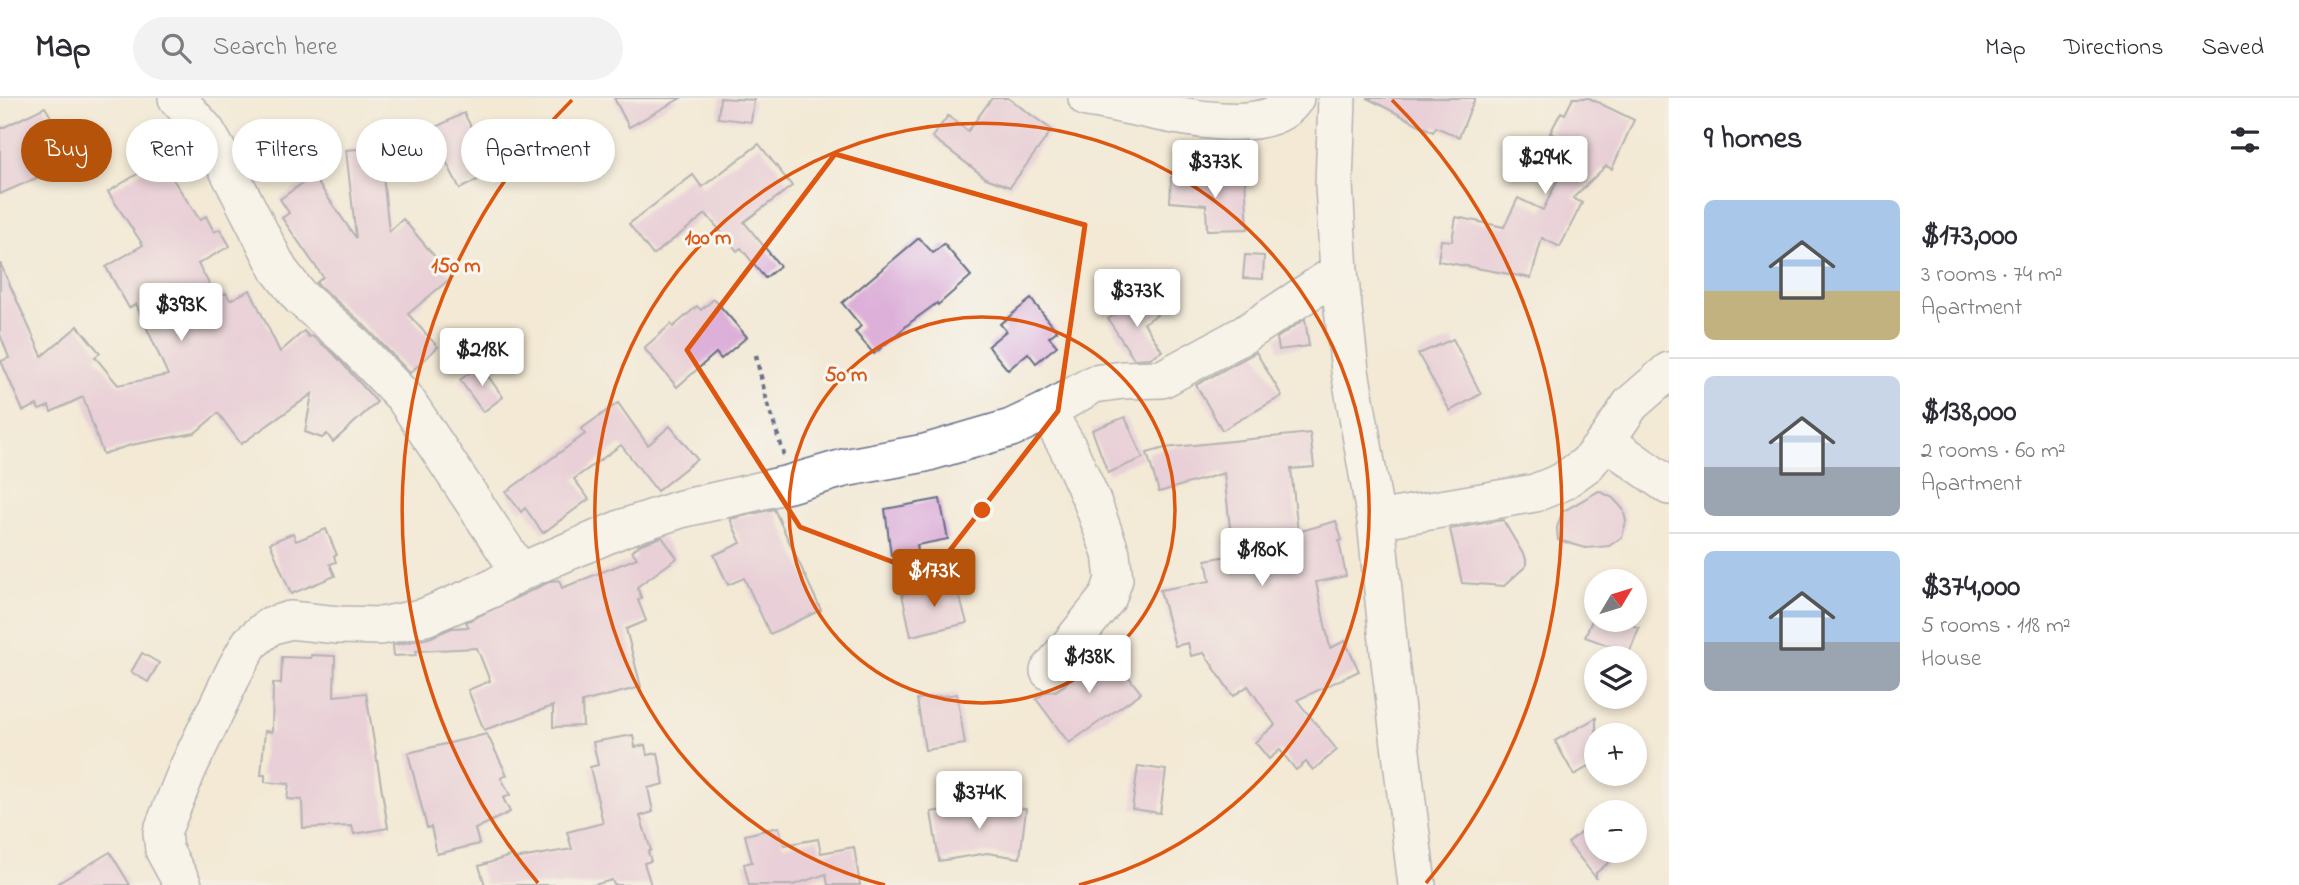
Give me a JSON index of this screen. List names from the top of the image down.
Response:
{
  "north": "top right",
  "page": {
    "header": "Map",
    "search": "Search here",
    "nav": ["Map", "Directions", "Saved"],
    "heading": "9 homes",
    "chip": [
      "Buy",
      "Rent",
      "Filters",
      "New",
      "Apartment"
    ],
    "price": [
      "$294K",
      "$373K",
      "$373K",
      "$393K",
      "$218K",
      "$180K",
      "$173K",
      "$138K",
      "$374K"
    ],
    "list": [
      {
        "name": "$173,000",
        "note": "3 rooms · 74 m² · Apartment"
      },
      {
        "name": "$138,000",
        "note": "2 rooms · 60 m² · Apartment"
      },
      {
        "name": "$374,000",
        "note": "5 rooms · 118 m² · House"
      }
    ],
    "map_buttons": ["+", "−"]
  },
  "rings": ["100 m", "150 m", "50 m"]
}
